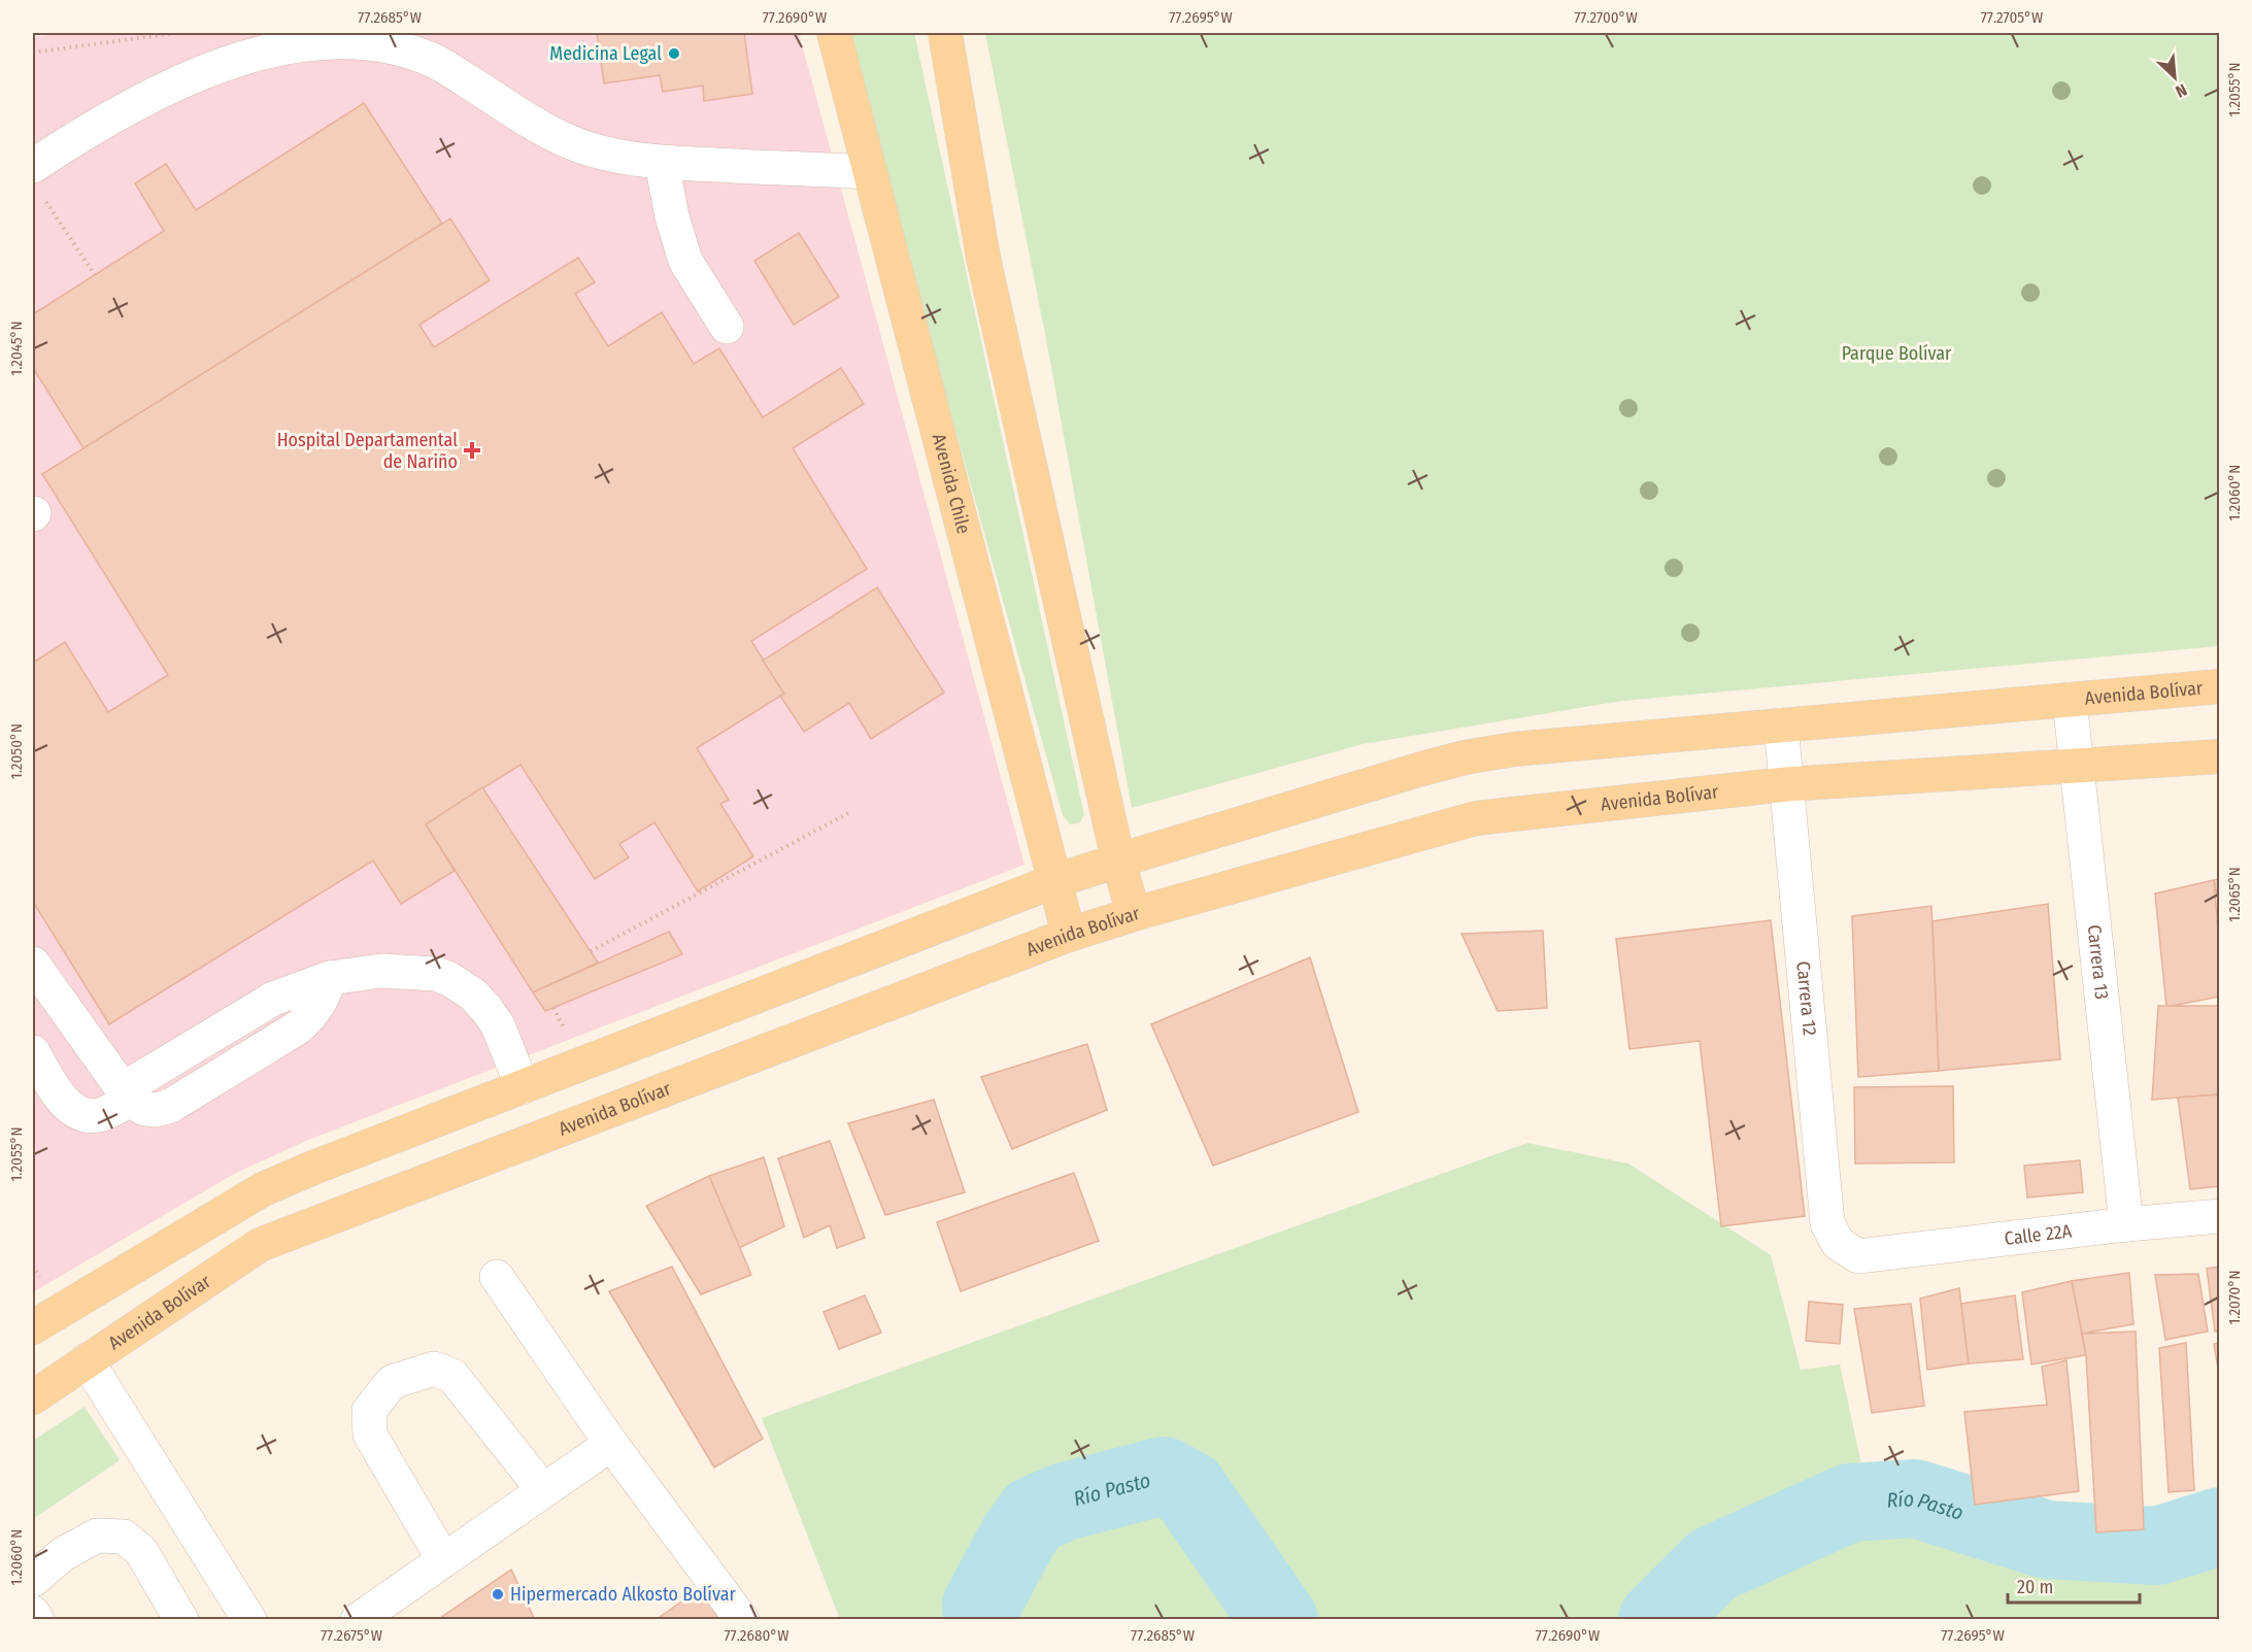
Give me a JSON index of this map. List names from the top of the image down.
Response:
{
  "streets": {
    "main road": ["Avenida Chile", "Avenida Bolívar"],
    "street": ["Carrera 13", "Carrera 12", "Calle 22A"]
  },
  "crossings": [
    ["Avenida Chile", "Avenida Bolívar"],
    ["Avenida Bolívar", "Carrera 13"],
    ["Avenida Bolívar", "Carrera 12"],
    ["Carrera 13", "Calle 22A"],
    ["Carrera 12", "Calle 22A"]
  ],
  "water": ["Río Pasto"],
  "parks": ["Parque Bolívar"],
  "places": {
    "other": ["Medicina Legal", "Hipermercado Alkosto Bolívar"],
    "health": ["Hospital Departamental de Nariño"]
  },
  "scale_bar": "20 m",
  "north": "bottom right",
  "coordinates": [
    "77.2685°W",
    "77.2690°W",
    "77.2695°W",
    "77.2700°W",
    "77.2705°W",
    "1.2055°N",
    "1.2045°N",
    "1.2060°N",
    "1.2050°N",
    "1.2065°N",
    "1.2070°N",
    "77.2675°W",
    "77.2680°W"
  ]
}
